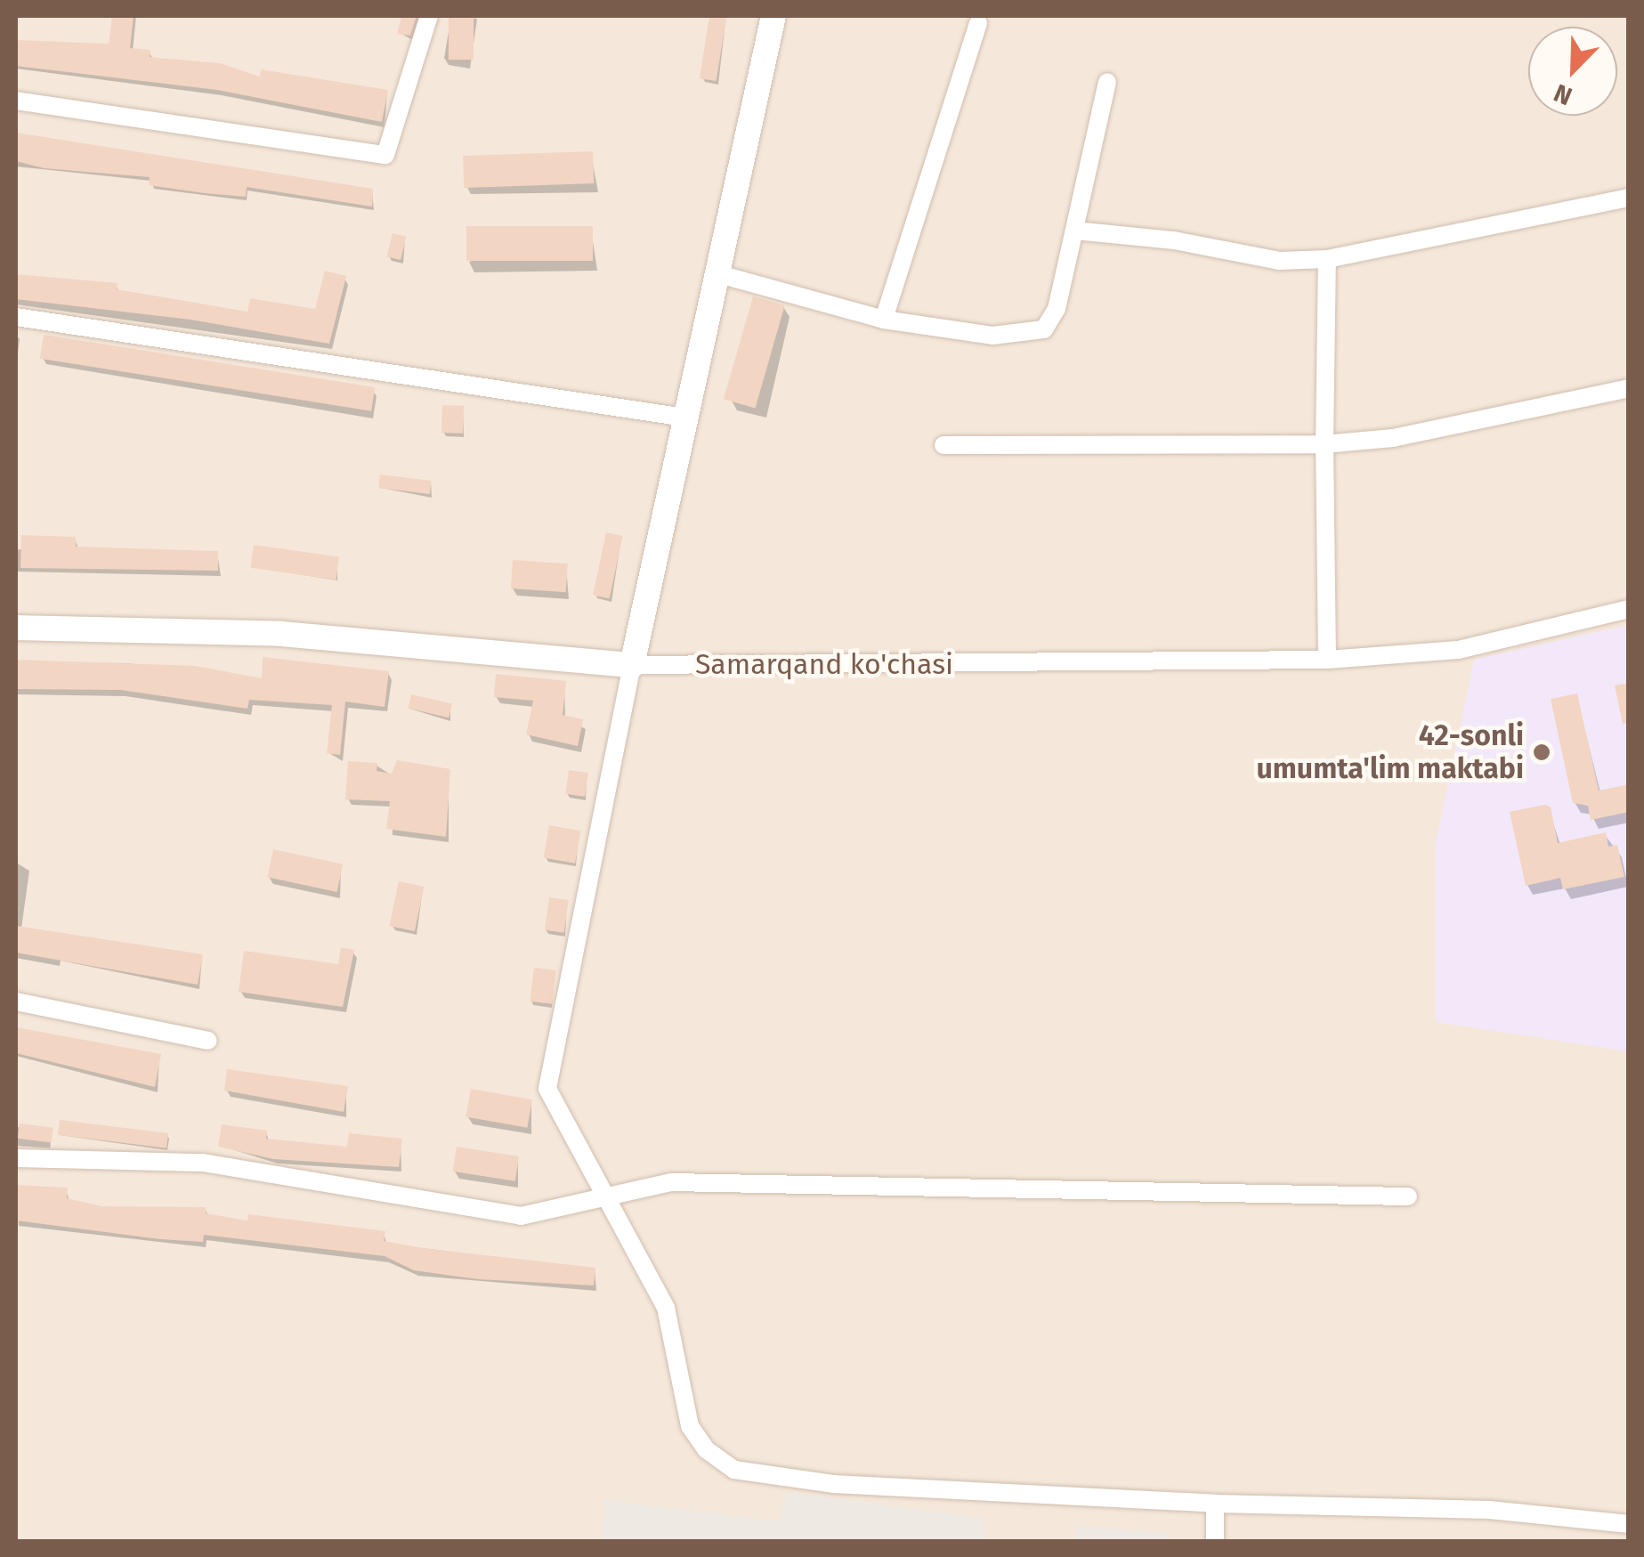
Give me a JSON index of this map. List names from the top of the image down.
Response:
{
  "streets": {
    "street": ["Samarqand ko'chasi"]
  },
  "places": ["42-sonli umumta'lim maktabi"],
  "north": "bottom left"
}
